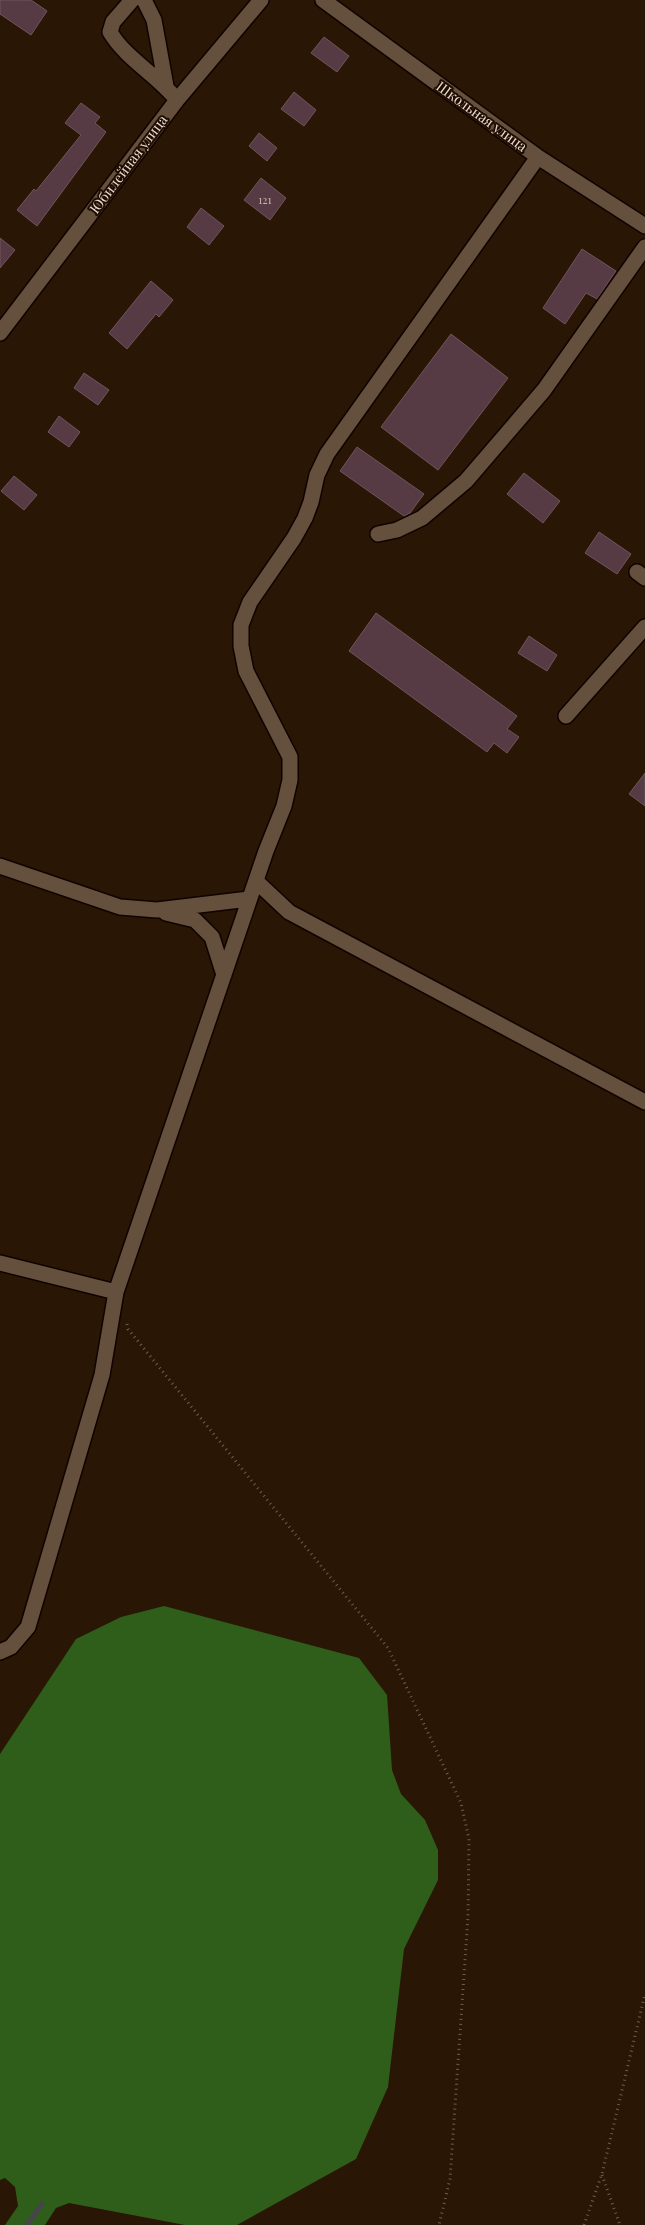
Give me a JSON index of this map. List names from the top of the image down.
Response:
{
  "streets": {
    "street": ["Школьная улица", "Юбилейная улица"]
  },
  "house_numbers": ["121"]
}
